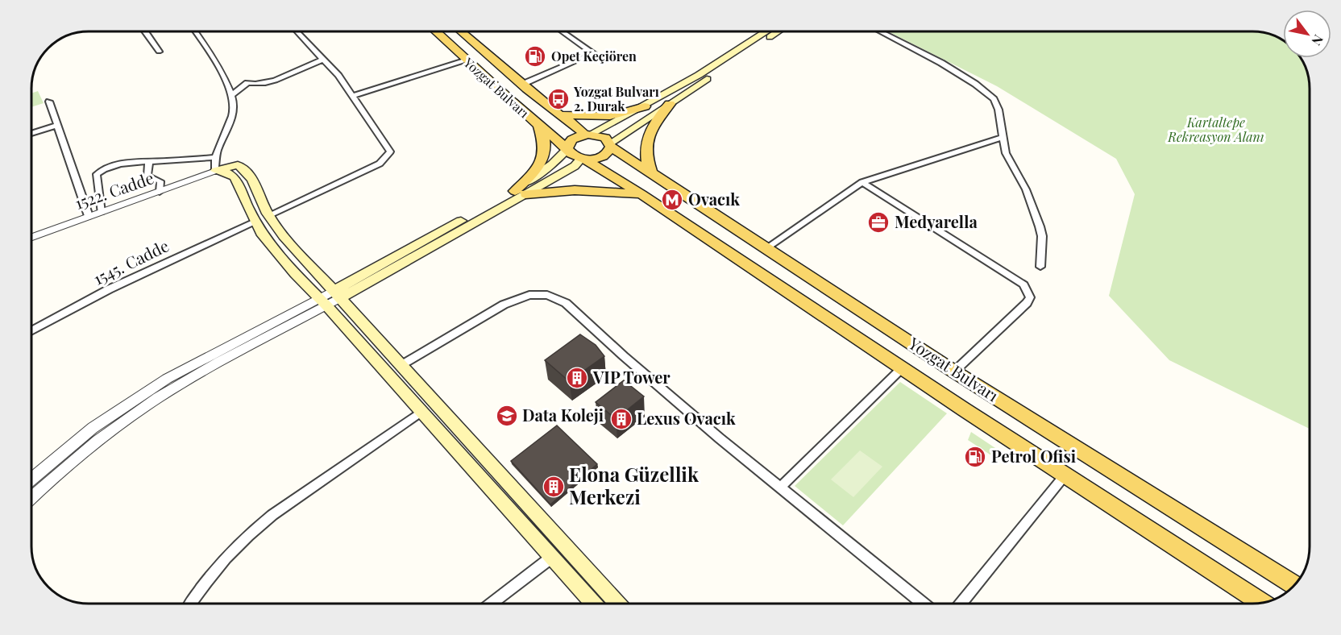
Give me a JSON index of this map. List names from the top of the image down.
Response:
{
  "streets": {
    "main road": ["Yozgat Bulvarı"],
    "street": ["1522. Cadde", "1545. Cadde"]
  },
  "parks": ["Kartaltepe Rekreasyon Alanı"],
  "places": {
    "fuel station": ["Opet Keçiören", "Petrol Ofisi"],
    "bus stop": ["Yozgat Bulvarı 2. Durak"],
    "metro station": ["Ovacık"],
    "office": ["Medyarella"],
    "building": ["VIP Tower", "Lexus Ovacık", "Elona Güzellik Merkezi"],
    "school or university": ["Data Koleji"]
  },
  "north": "bottom right"
}
